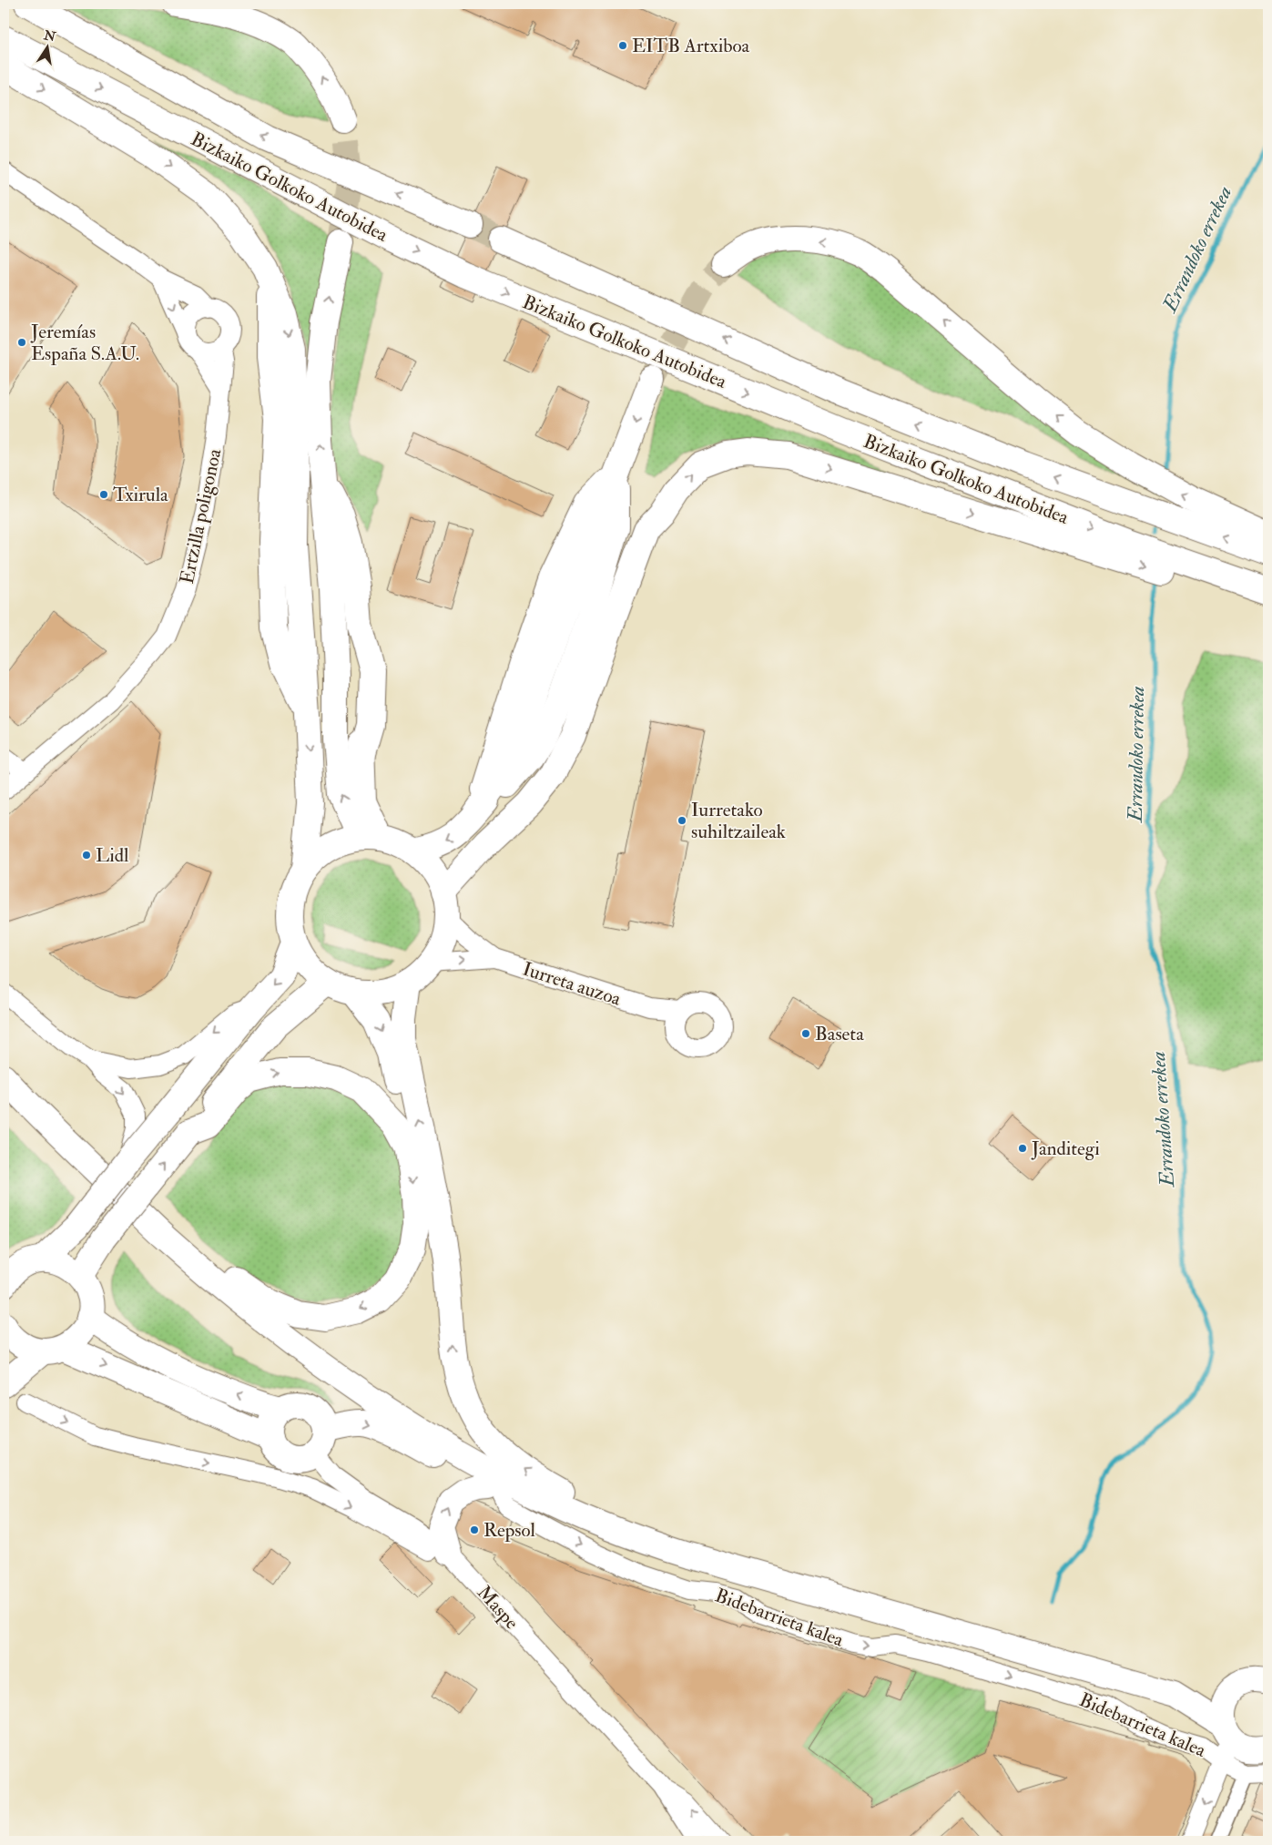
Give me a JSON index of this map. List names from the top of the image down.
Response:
{
  "streets": {
    "main road": ["Bizkaiko Golkoko Autobidea", "Bidebarrieta kalea"],
    "street": ["Ertzilla poligonoa", "Iurreta auzoa", "Maspe"]
  },
  "water": ["Errandoko errekea"],
  "places": [
    "EITB Artxiboa",
    "Jeremías España S.A.U.",
    "Txirula",
    "Iurretako suhiltzaileak",
    "Lidl",
    "Baseta",
    "Janditegi",
    "Repsol"
  ],
  "north": "top"
}
